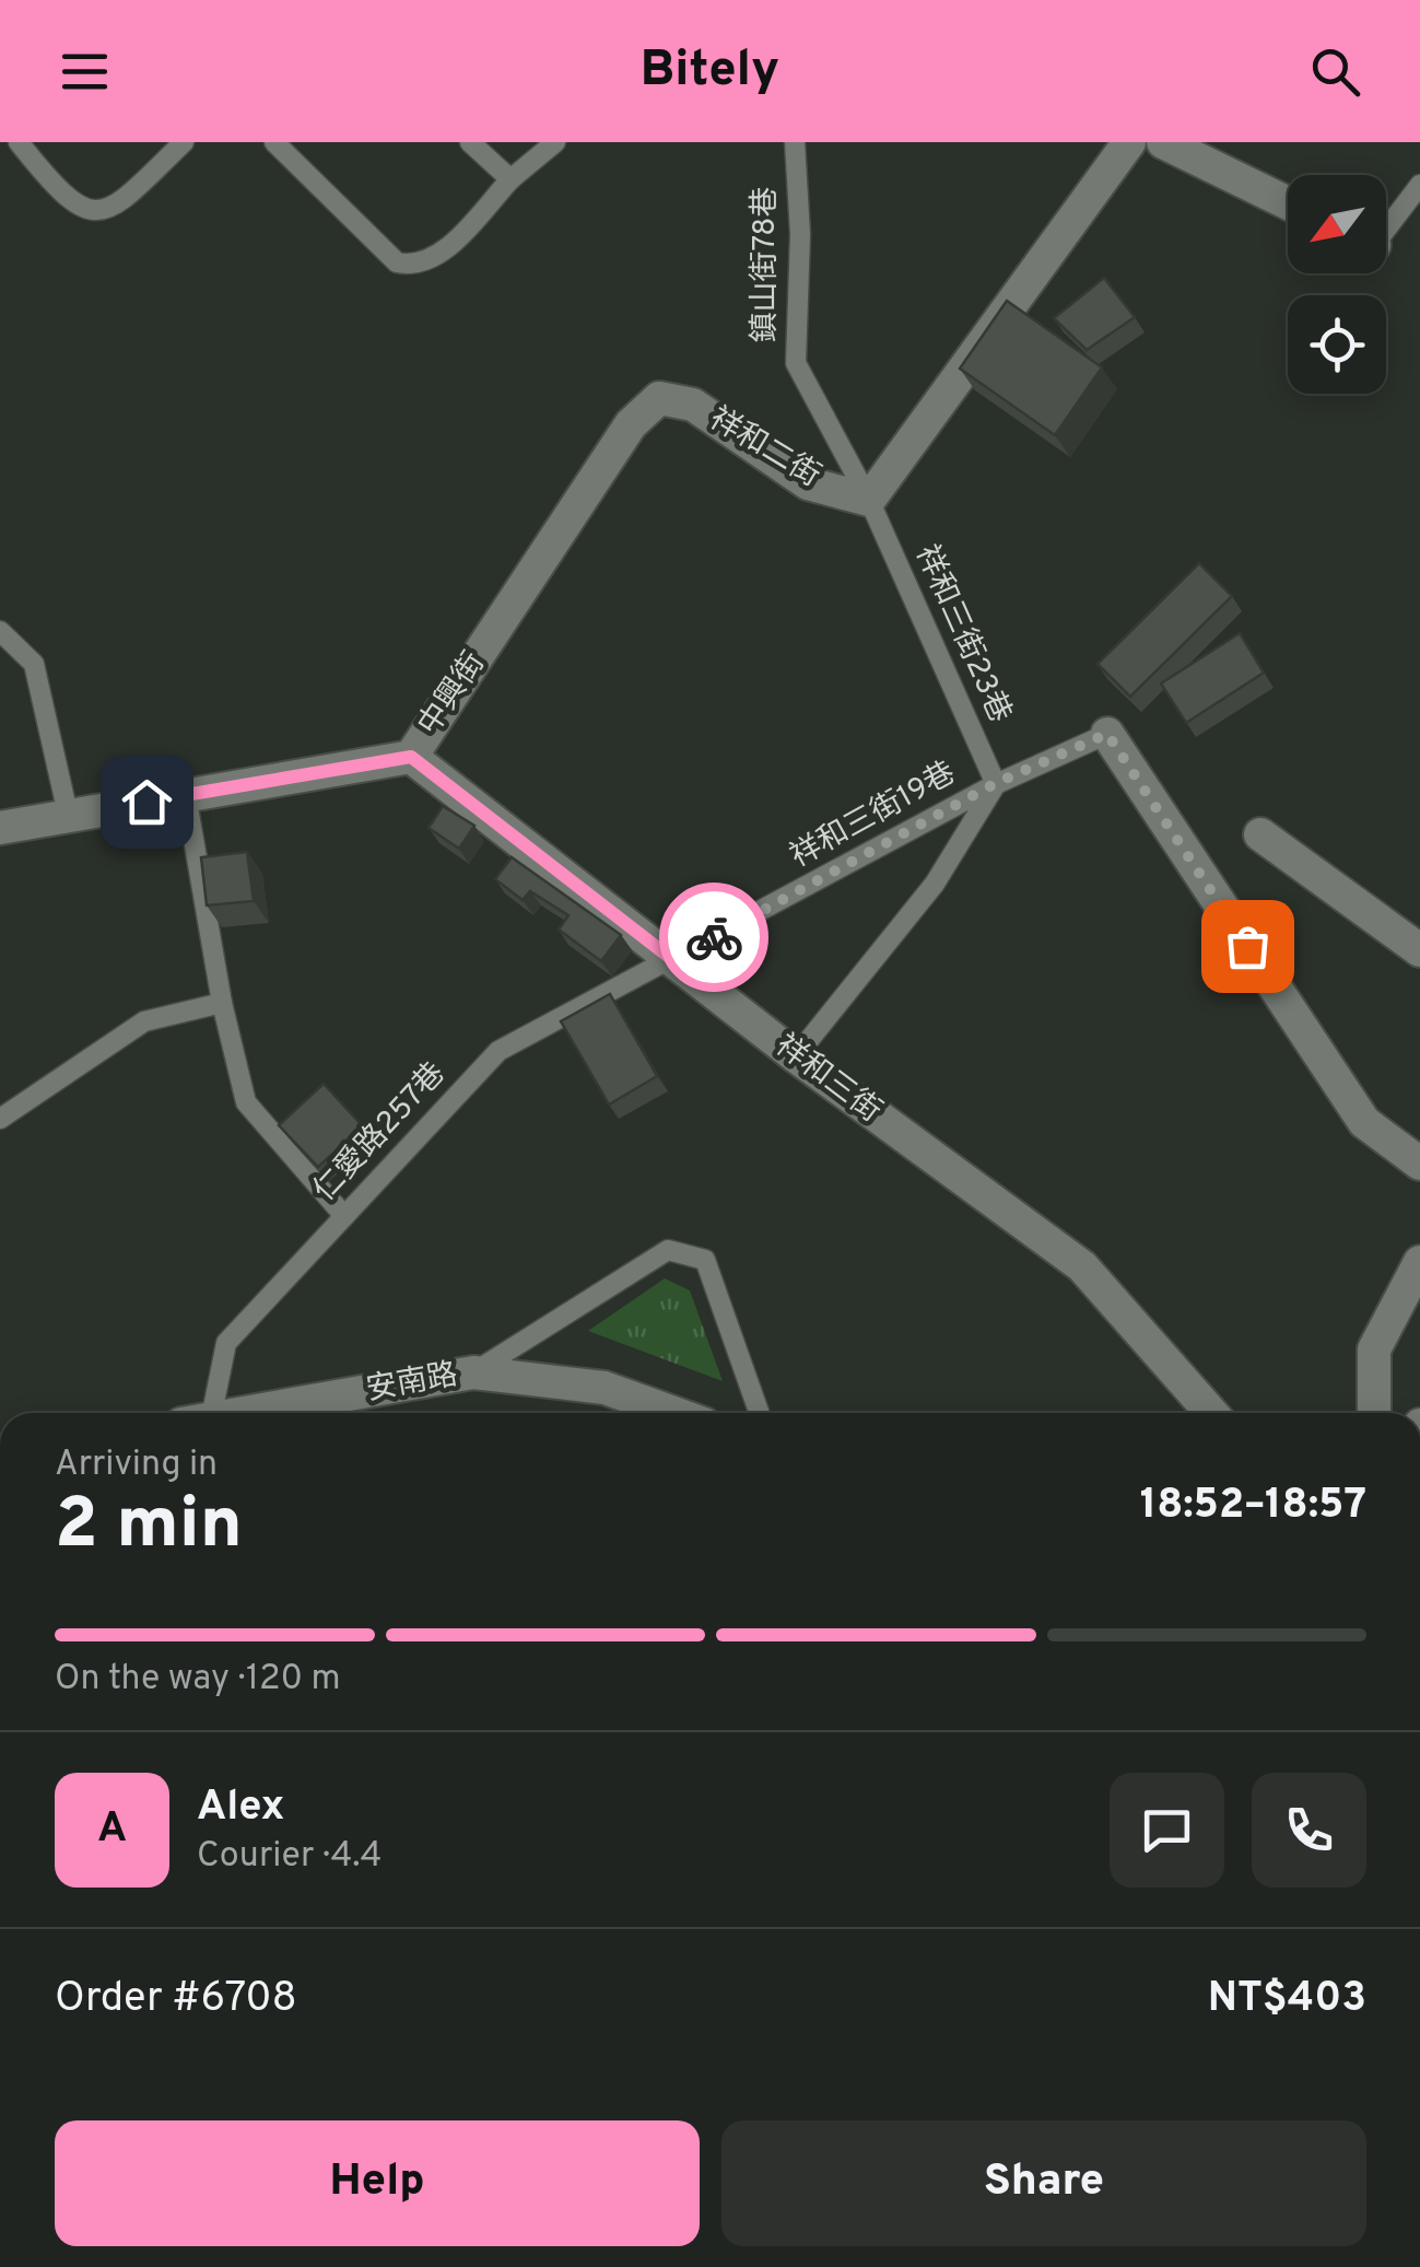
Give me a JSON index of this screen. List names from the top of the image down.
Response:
{
  "streets": {
    "street": [
      "祥和二街",
      "中興街",
      "祥和三街",
      "安南路"
    ],
    "lane": [
      "鎮山街78巷",
      "祥和三街23巷",
      "祥和三街19巷",
      "仁愛路257巷"
    ]
  },
  "crossings": [
    ["鎮山街78巷", "祥和二街"],
    ["鎮山街78巷", "祥和三街23巷"],
    ["祥和二街", "祥和三街23巷"],
    ["祥和二街", "中興街"],
    ["祥和三街23巷", "祥和三街19巷"],
    ["中興街", "祥和三街"],
    ["祥和三街19巷", "祥和三街"],
    ["祥和三街19巷", "仁愛路257巷"],
    ["祥和三街", "仁愛路257巷"]
  ],
  "north": "bottom left",
  "page": {
    "header": "Bitely",
    "heading": ["2 min", "Arriving in", "18:52–18:57"],
    "panel": [
      "Alex",
      "Courier · 4.4",
      "Order #6708",
      "NT$403"
    ],
    "bar": "On the way · 120 m",
    "round": "A",
    "buttons": ["Help", "Share"]
  }
}
